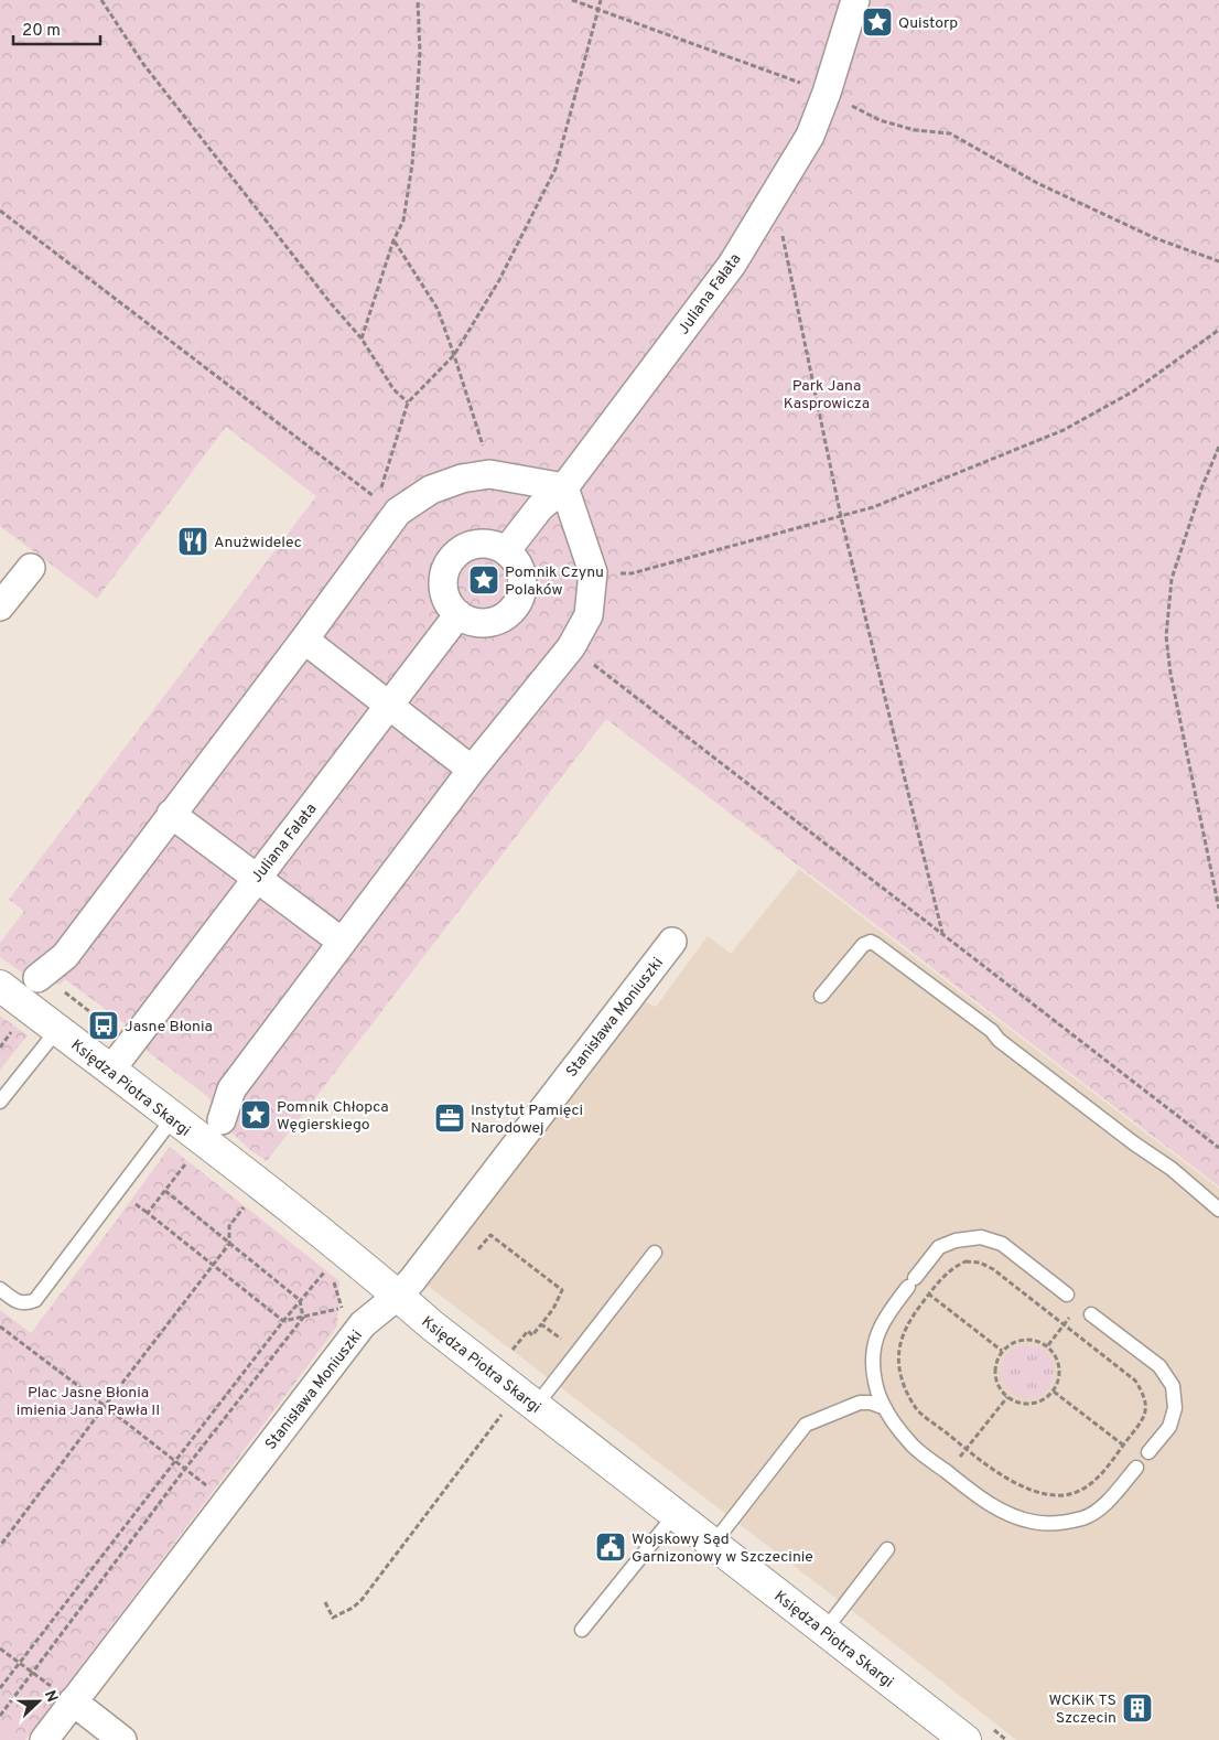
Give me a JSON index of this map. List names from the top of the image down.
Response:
{
  "streets": {
    "street": ["Juliana Fałata", "Stanisława Moniuszki", "Księdza Piotra Skargi"]
  },
  "crossings": [
    ["Juliana Fałata", "Księdza Piotra Skargi"],
    ["Stanisława Moniuszki", "Księdza Piotra Skargi"]
  ],
  "parks": ["Park Jana Kasprowicza", "Plac Jasne Błonia imienia Jana Pawła II"],
  "places": {
    "place": ["Quistorp", "Pomnik Czynu Polaków", "Pomnik Chłopca Węgierskiego"],
    "restaurant": ["Anużwidelec"],
    "bus stop": ["Jasne Błonia"],
    "office": ["Instytut Pamięci Narodowej"],
    "public building": ["Wojskowy Sąd Garnizonowy w Szczecinie"],
    "building": ["WCKiK TS Szczecin"]
  },
  "scale_bar": "20 m",
  "north": "right"
}
